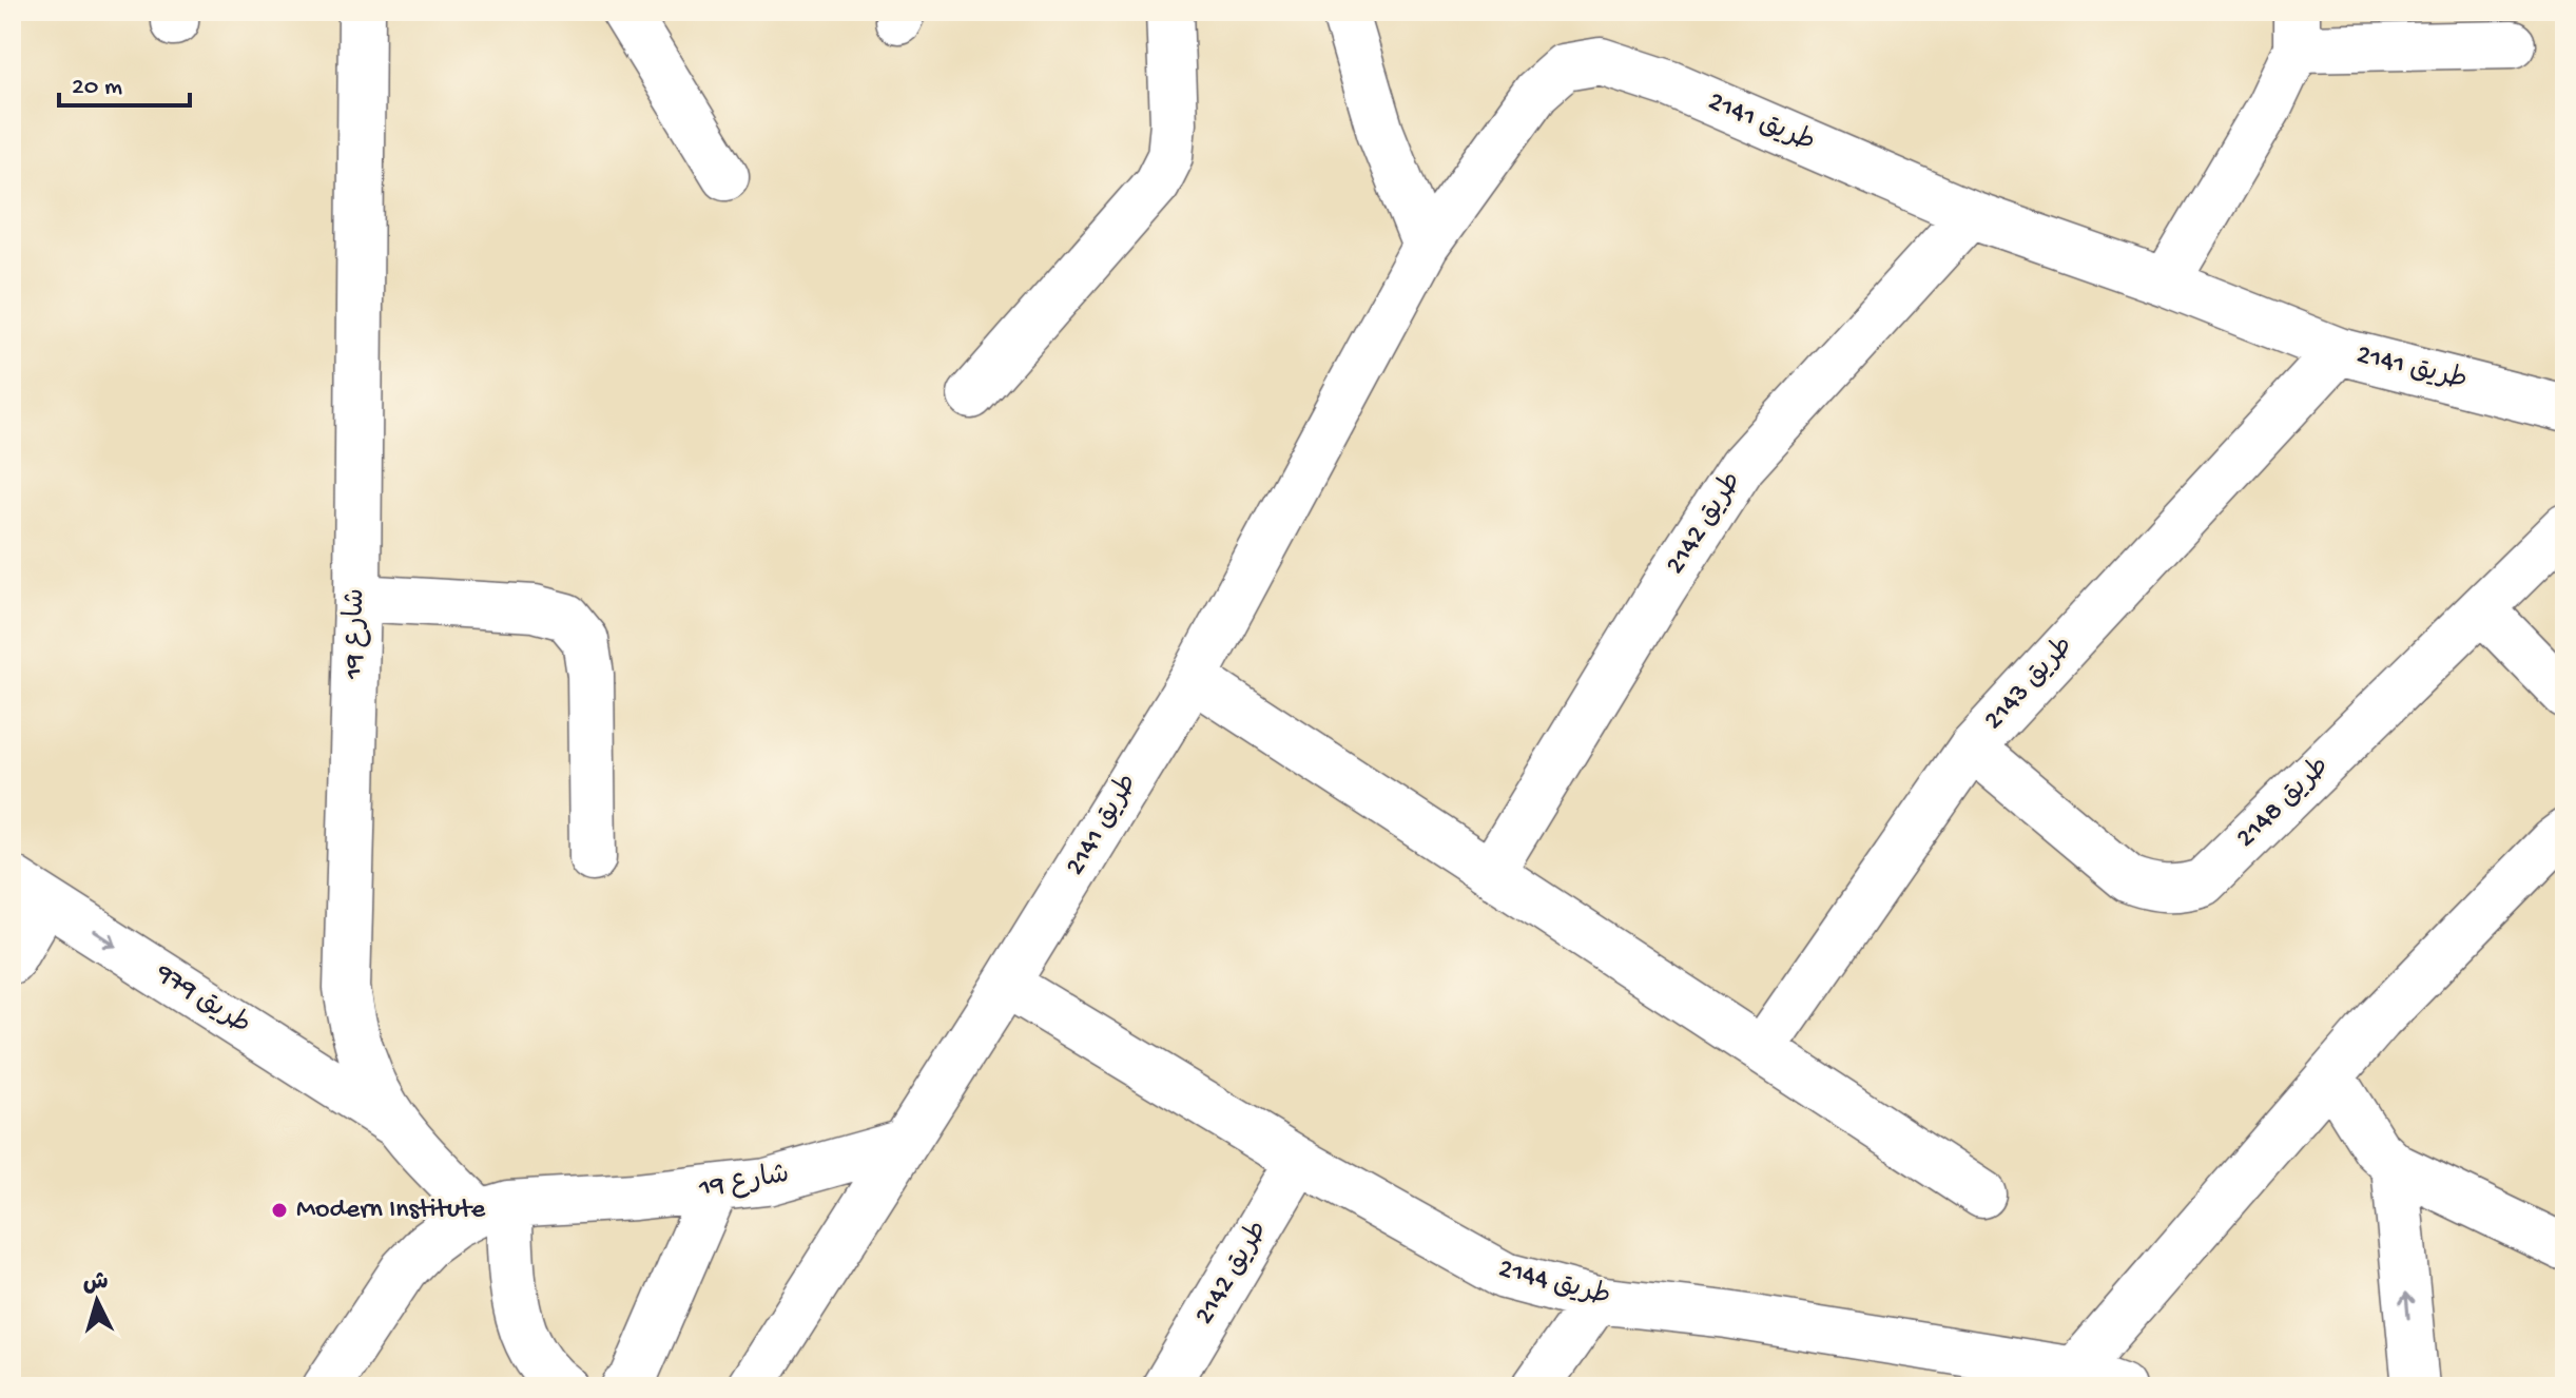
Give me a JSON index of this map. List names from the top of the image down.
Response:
{
  "streets": {
    "street": [
      "طريق 2141",
      "طريق 2142",
      "شارع 19",
      "طريق 2143",
      "طريق 2148",
      "طريق 979",
      "طريق 2144"
    ]
  },
  "crossings": [
    ["طريق 2141", "طريق 2142"],
    ["طريق 2141", "شارع 19"],
    ["طريق 2141", "طريق 2143"],
    ["طريق 2141", "طريق 2144"],
    ["طريق 2142", "طريق 2144"],
    ["شارع 19", "طريق 979"],
    ["طريق 2143", "طريق 2148"]
  ],
  "one_way": ["طريق 979"],
  "places": ["Modern Institute"],
  "scale_bar": "20 m",
  "north": "top"
}
